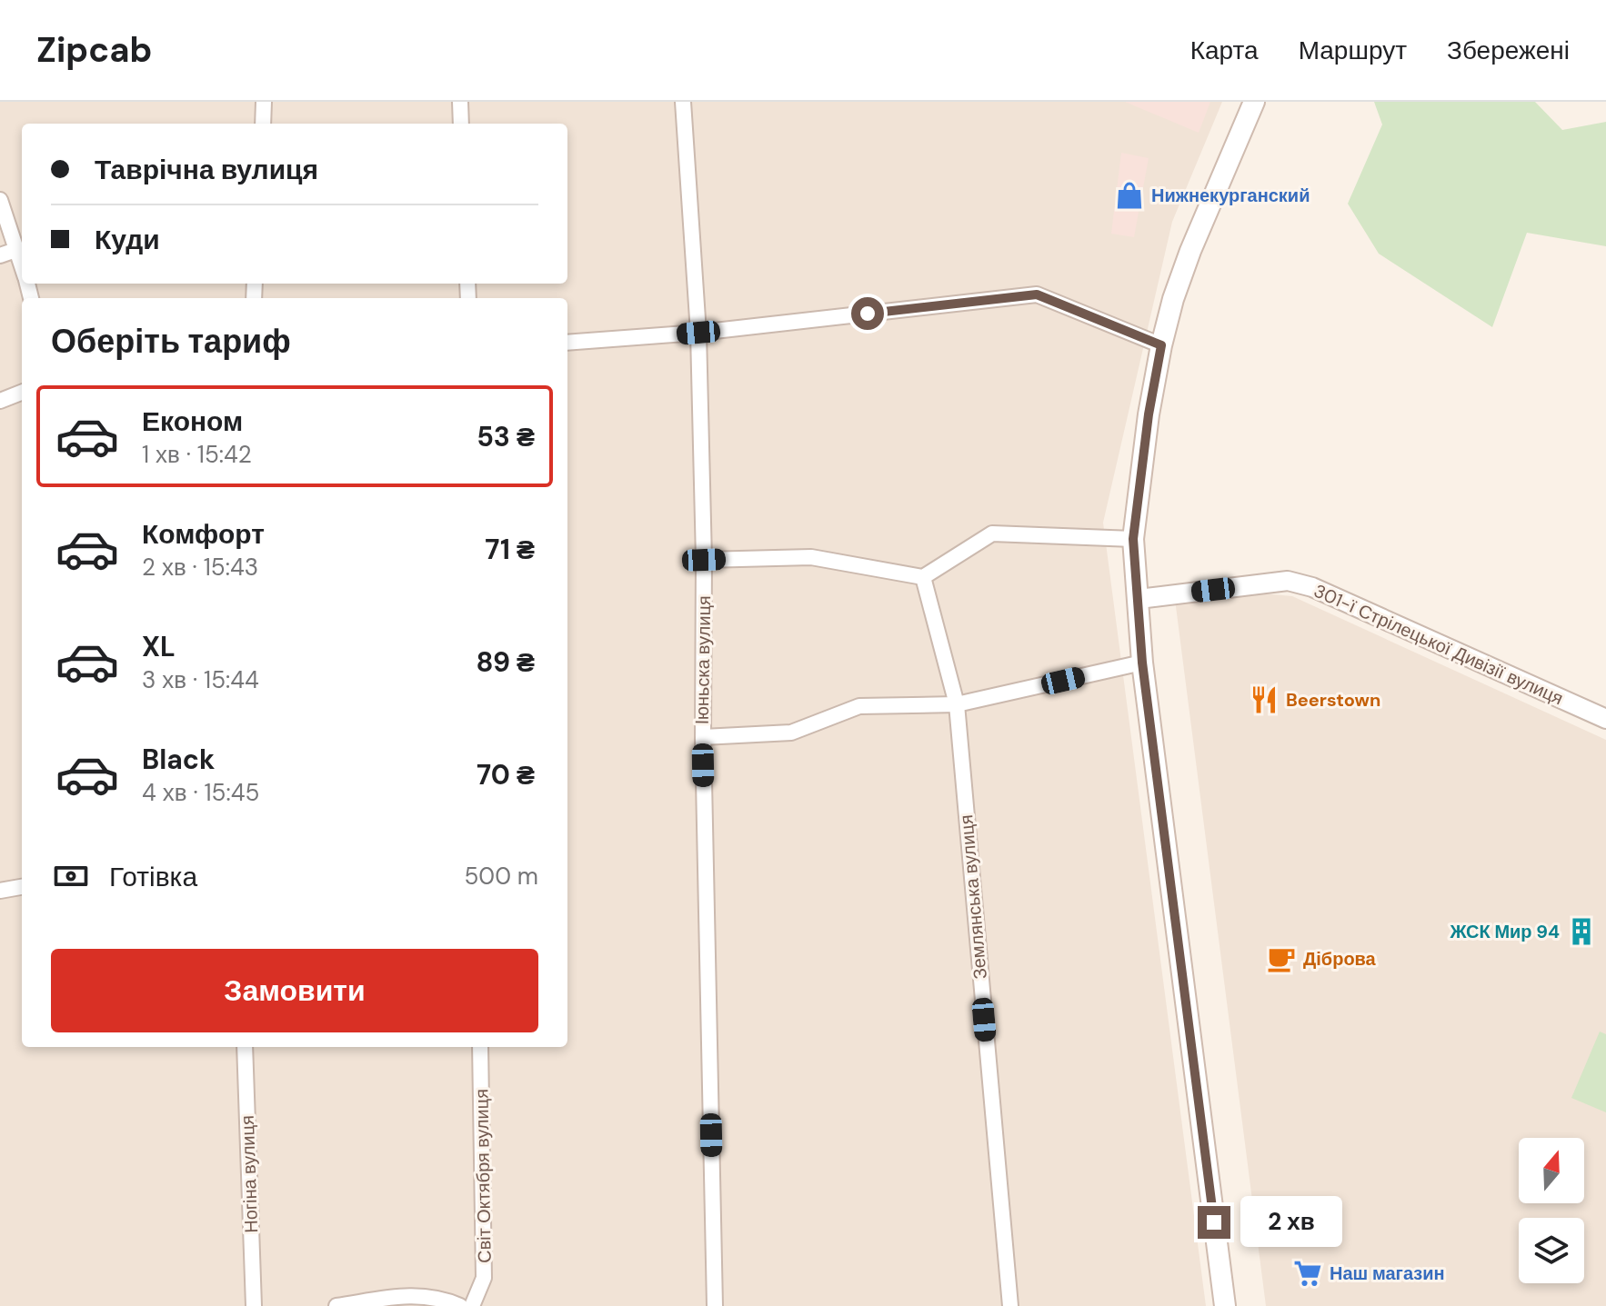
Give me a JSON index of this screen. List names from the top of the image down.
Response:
{
  "streets": {
    "street": [
      "301-ї Стрілецької Дивізії вулиця",
      "Iюньска вулиця",
      "Землянська вулиця",
      "Ногіна вулиця",
      "Світ Октября вулиця"
    ]
  },
  "places": {
    "shop": ["Нижнекурганский"],
    "restaurant": ["Beerstown"],
    "building": ["ЖСК Мир 94"],
    "cafe": ["Діброва"],
    "supermarket": ["Наш магазин"]
  },
  "north": "top",
  "page": {
    "header": "Zipcab",
    "nav": ["Карта", "Маршрут", "Збережені"],
    "banner": ["Таврічна вулиця", "Куди"],
    "heading": "Оберіть тариф",
    "list": [
      {
        "name": "Економ",
        "note": "1 хв · 15:42",
        "value": "53 ₴"
      },
      {
        "name": "Комфорт",
        "note": "2 хв · 15:43",
        "value": "71 ₴"
      },
      {
        "name": "XL",
        "note": "3 хв · 15:44",
        "value": "89 ₴"
      },
      {
        "name": "Black",
        "note": "4 хв · 15:45",
        "value": "70 ₴"
      }
    ],
    "pay": ["Готівка", "500 m"],
    "buttons": "Замовити",
    "bubble": "2 хв"
  }
}
